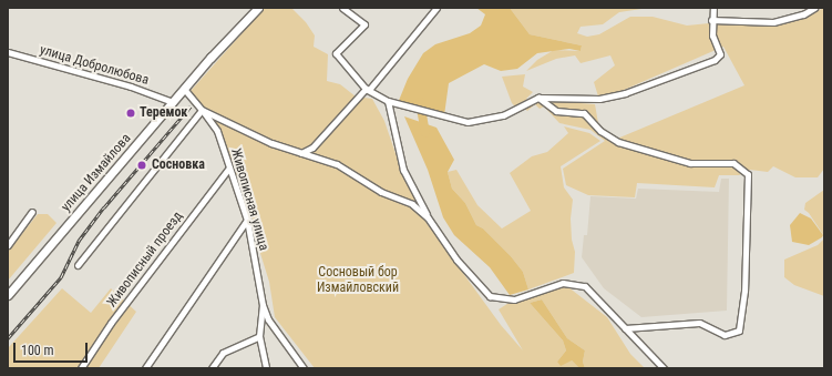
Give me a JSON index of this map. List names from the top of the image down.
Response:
{
  "streets": {
    "main road": ["улица Измайлова"],
    "street": ["улица Добролюбова", "Живописная улица", "Живописный проезд"]
  },
  "crossings": [
    ["улица Добролюбова", "улица Измайлова"],
    ["улица Измайлова", "Живописная улица"],
    ["Живописная улица", "Живописный проезд"]
  ],
  "parks": ["Сосновый бор Измайловский"],
  "places": ["Теремок", "Сосновка"],
  "scale_bar": "100 m"
}
